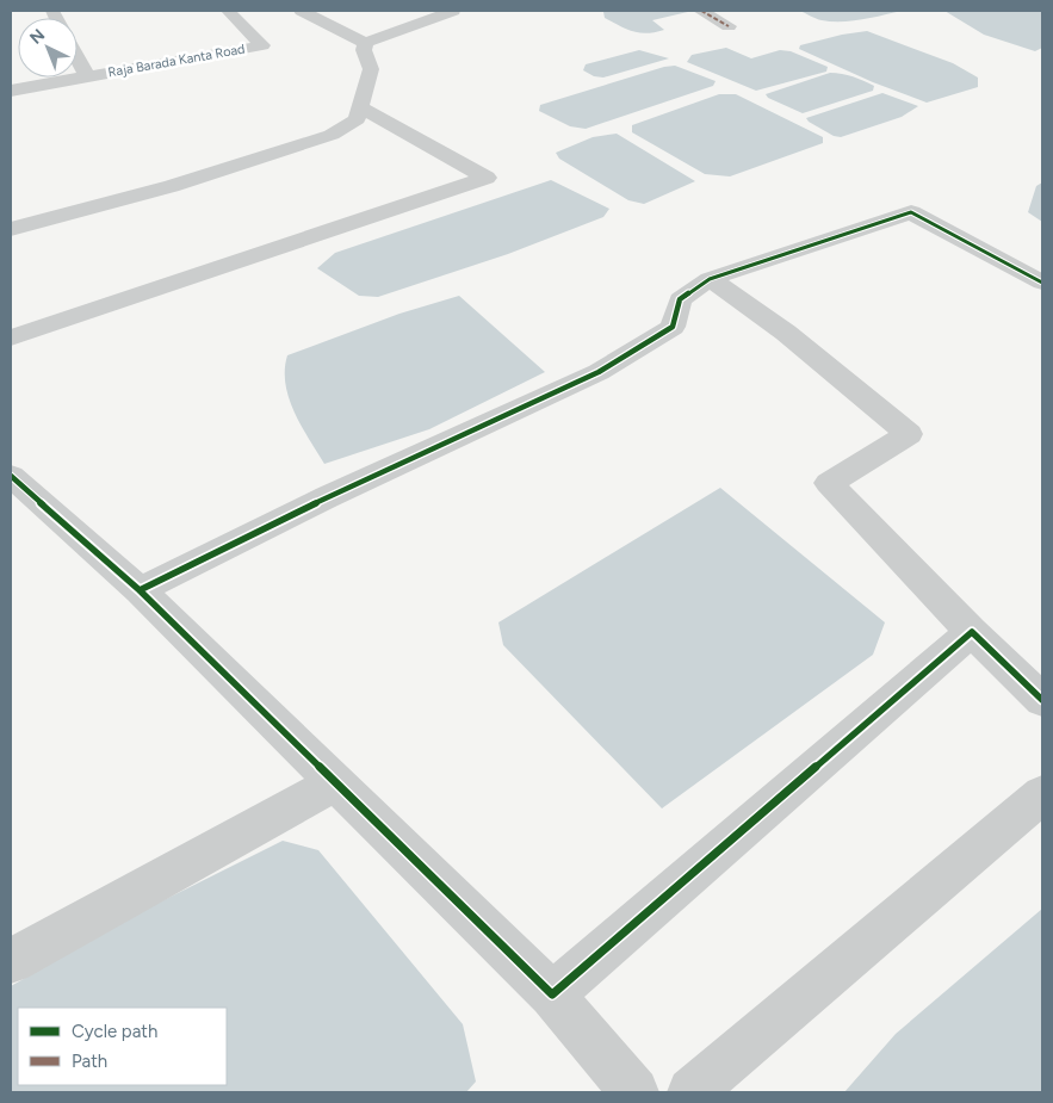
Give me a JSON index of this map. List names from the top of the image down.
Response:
{
  "streets": {
    "street": ["Raja Barada Kanta Road"]
  },
  "legend": ["Cycle path", "Path"],
  "north": "top left"
}
